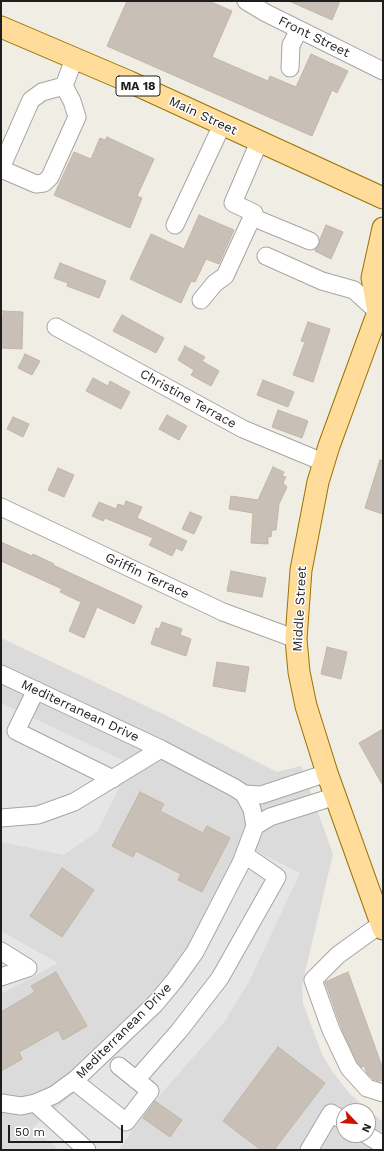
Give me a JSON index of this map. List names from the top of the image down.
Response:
{
  "streets": {
    "main road": ["MA 18", "Main Street", "Middle Street"],
    "street": [
      "Front Street",
      "Christine Terrace",
      "Griffin Terrace",
      "Mediterranean Drive"
    ]
  },
  "crossings": [
    ["Christine Terrace", "Middle Street"],
    ["Griffin Terrace", "Middle Street"],
    ["Middle Street", "Mediterranean Drive"]
  ],
  "scale_bar": "50 m",
  "north": "bottom right"
}
